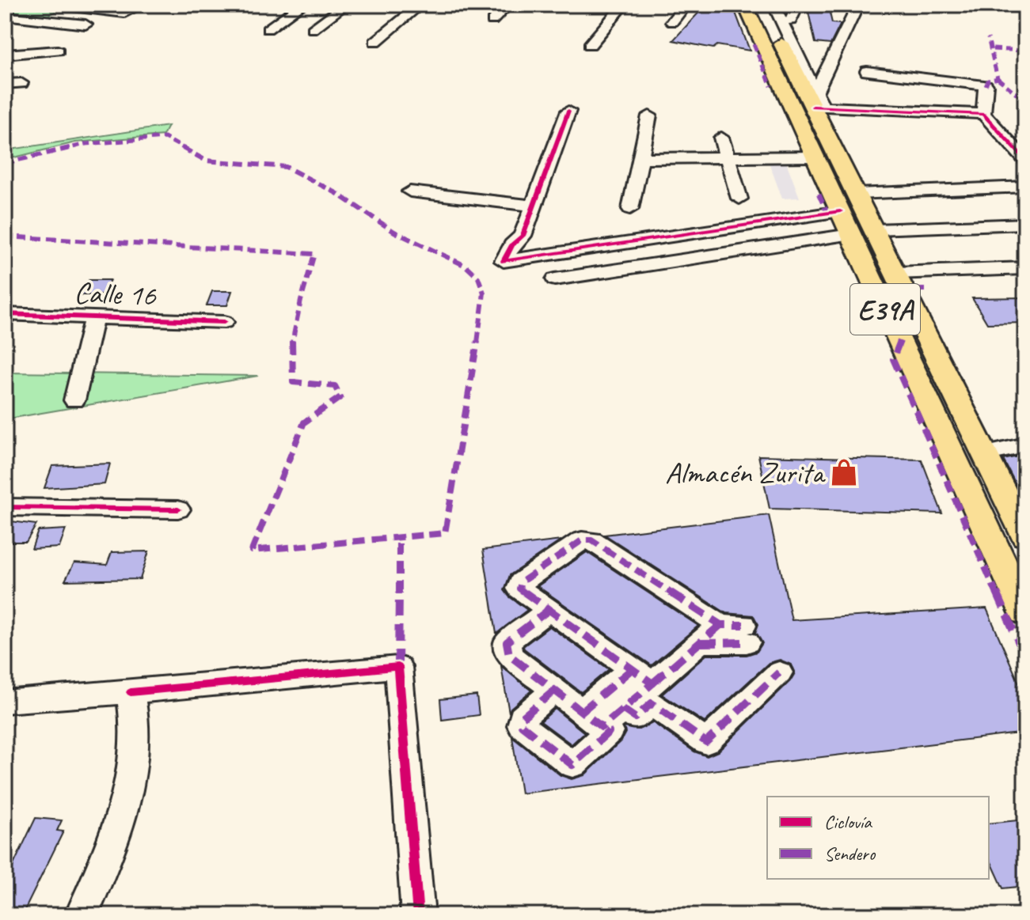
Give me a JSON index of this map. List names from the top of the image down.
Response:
{
  "streets": {
    "main road": ["E39A"],
    "street": ["Calle 16"]
  },
  "places": {
    "shop": ["Almacén Zurita"]
  },
  "legend": ["Ciclovía", "Sendero"]
}
